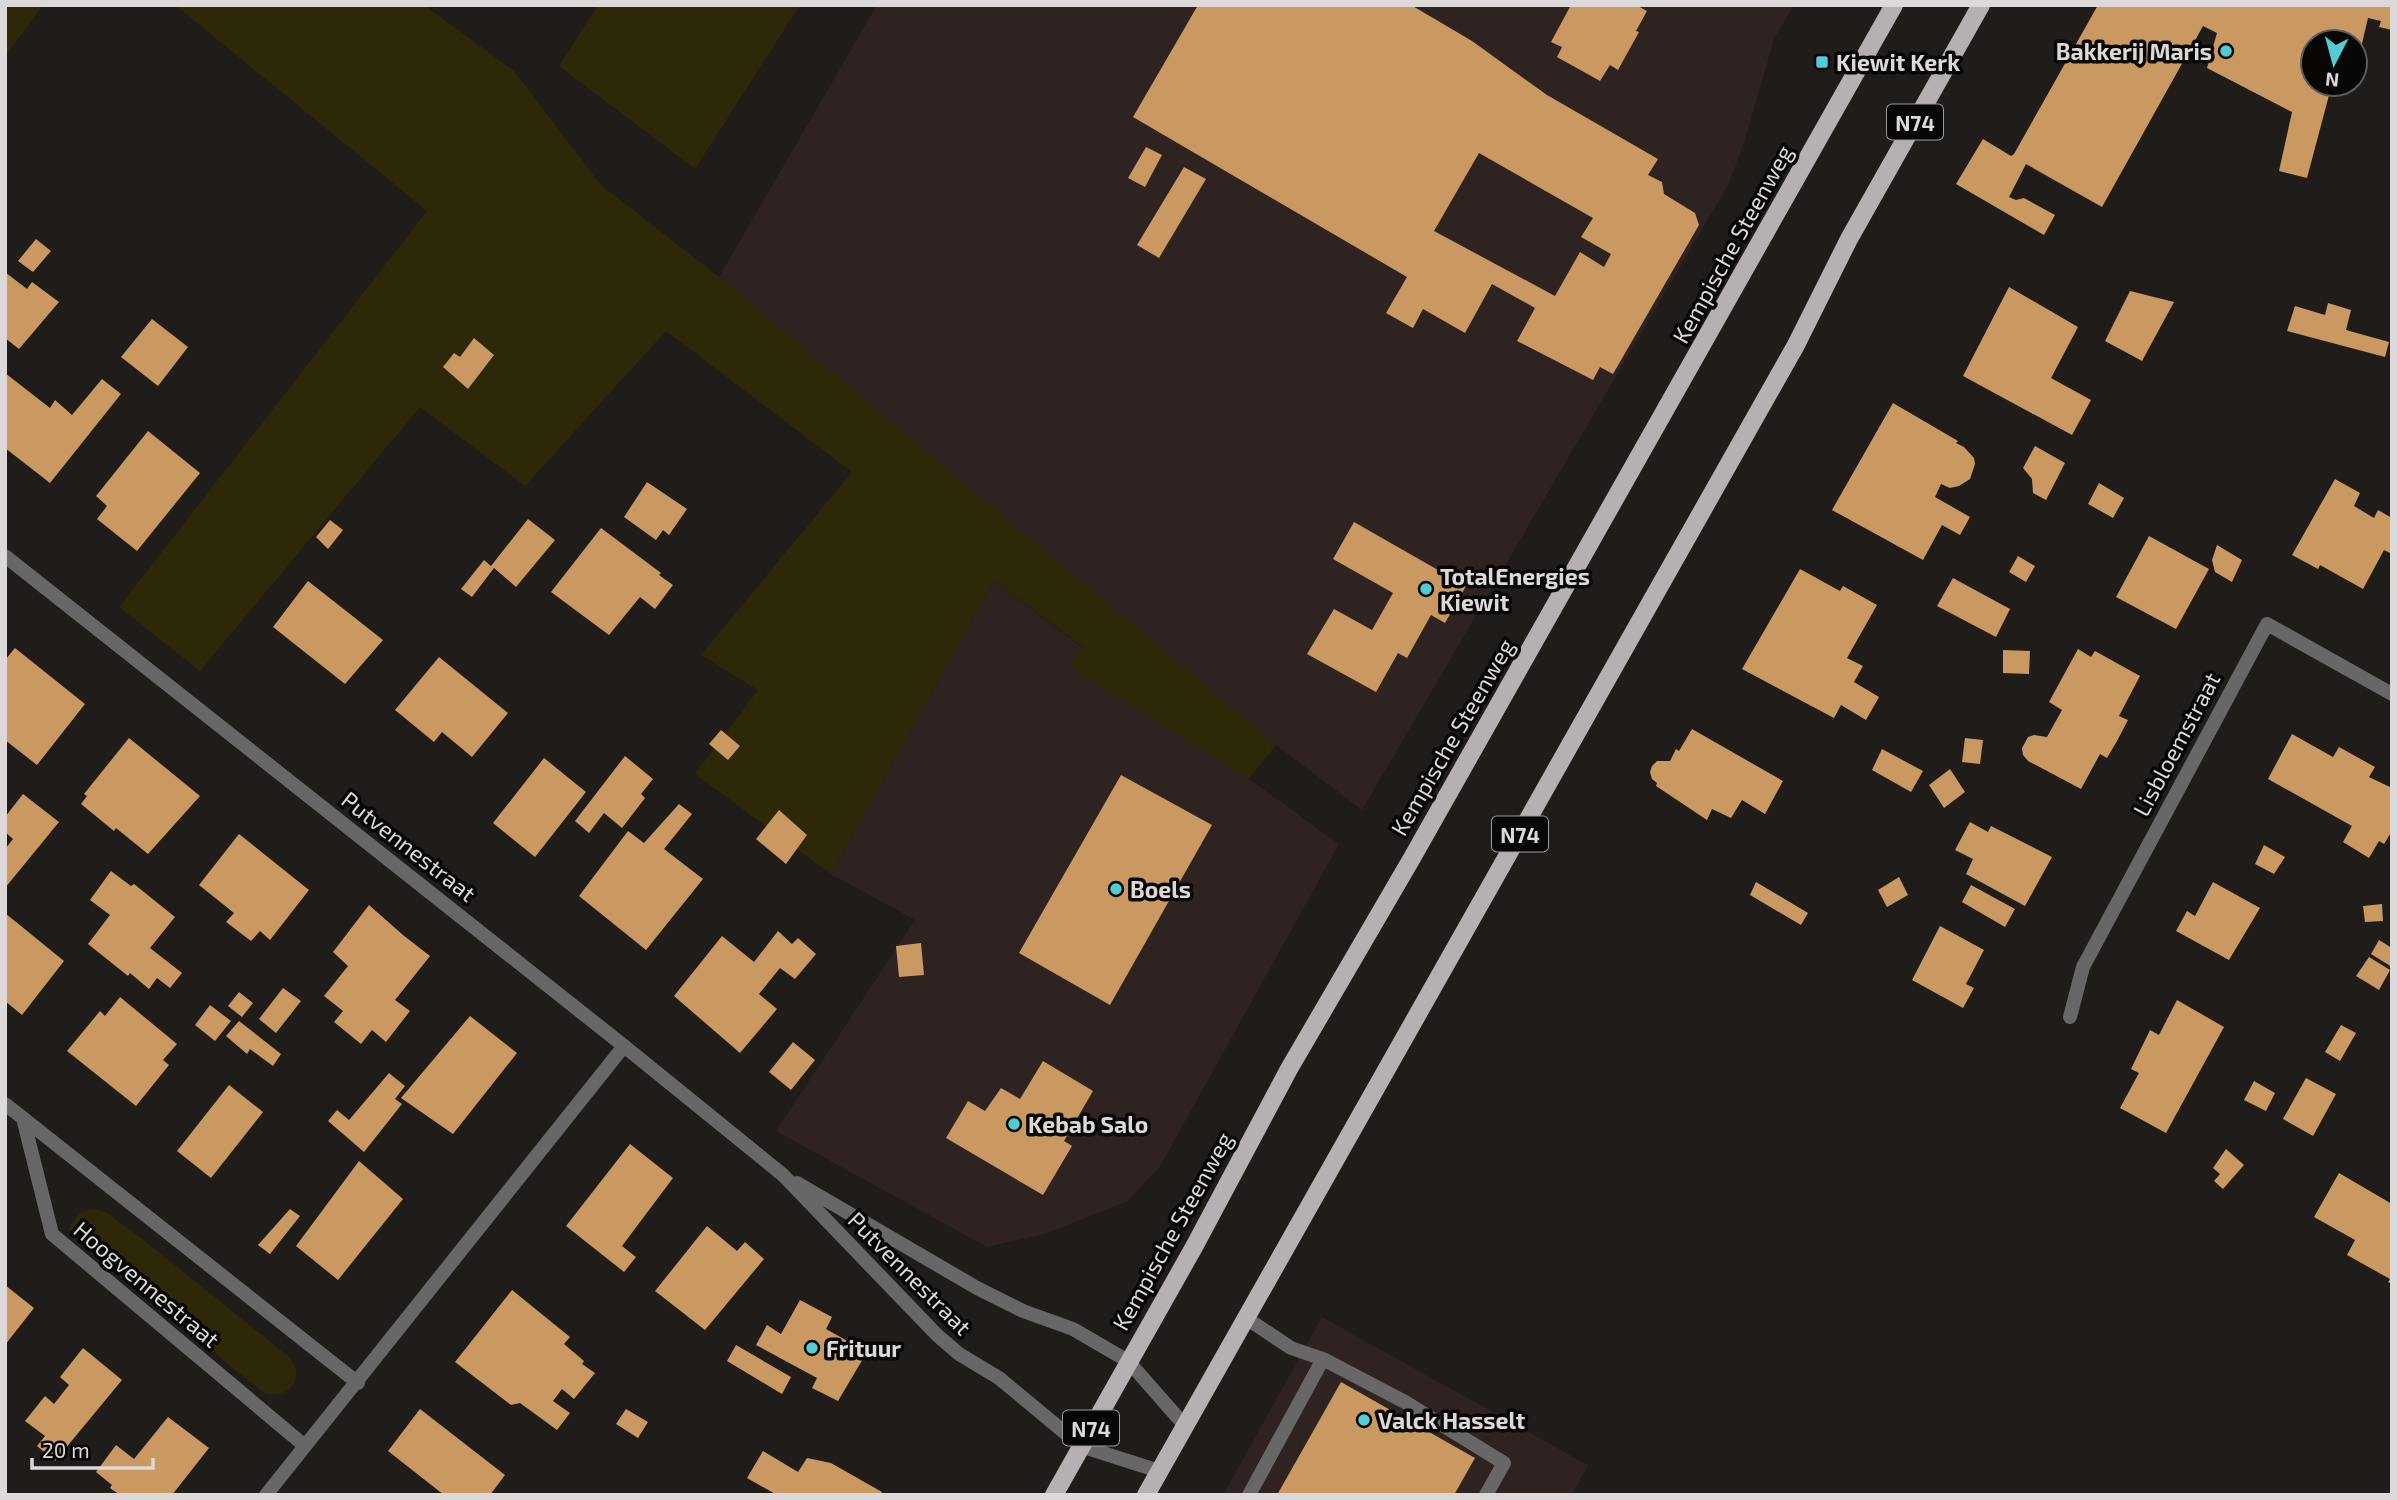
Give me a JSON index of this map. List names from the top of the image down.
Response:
{
  "streets": {
    "main road": ["N74", "Kempische Steenweg"],
    "street": ["Lisbloemstraat", "Putvennestraat", "Hoogvennestraat"]
  },
  "crossings": [
    ["N74", "Putvennestraat"],
    ["Kempische Steenweg", "Putvennestraat"]
  ],
  "places": {
    "other": [
      "Bakkerij Maris",
      "TotalEnergies Kiewit",
      "Boels",
      "Kebab Salo",
      "Frituur",
      "Valck Hasselt"
    ],
    "transit": ["Kiewit Kerk"]
  },
  "scale_bar": "20 m",
  "north": "bottom"
}
